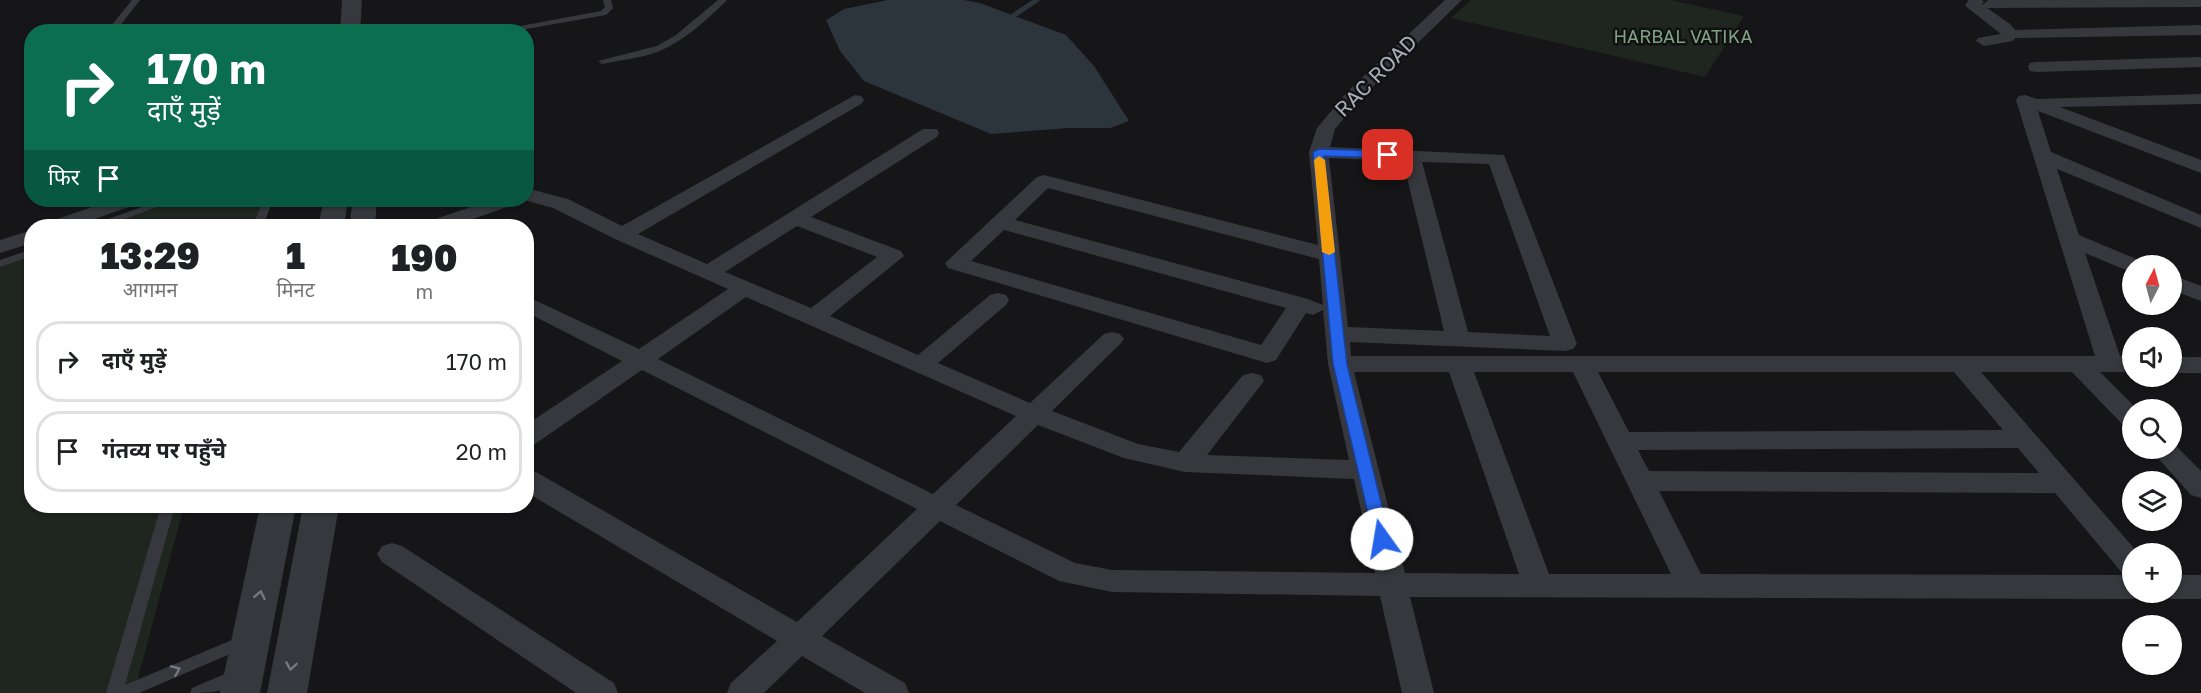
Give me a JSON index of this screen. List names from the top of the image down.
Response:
{
  "streets": {
    "street": ["RAC ROAD"]
  },
  "parks": ["HARBAL VATIKA"],
  "north": "top",
  "page": {
    "turn": ["170 m", "दाएँ मुड़ें"],
    "then": "फिर",
    "eta": [
      "13:29",
      "आगमन",
      "1",
      "मिनट",
      "190",
      "m"
    ],
    "map_buttons": ["+", "−"],
    "list": [
      {
        "name": "दाएँ मुड़ें",
        "value": "170 m"
      },
      {
        "name": "गंतव्य पर पहुँचे",
        "value": "20 m"
      }
    ]
  }
}
